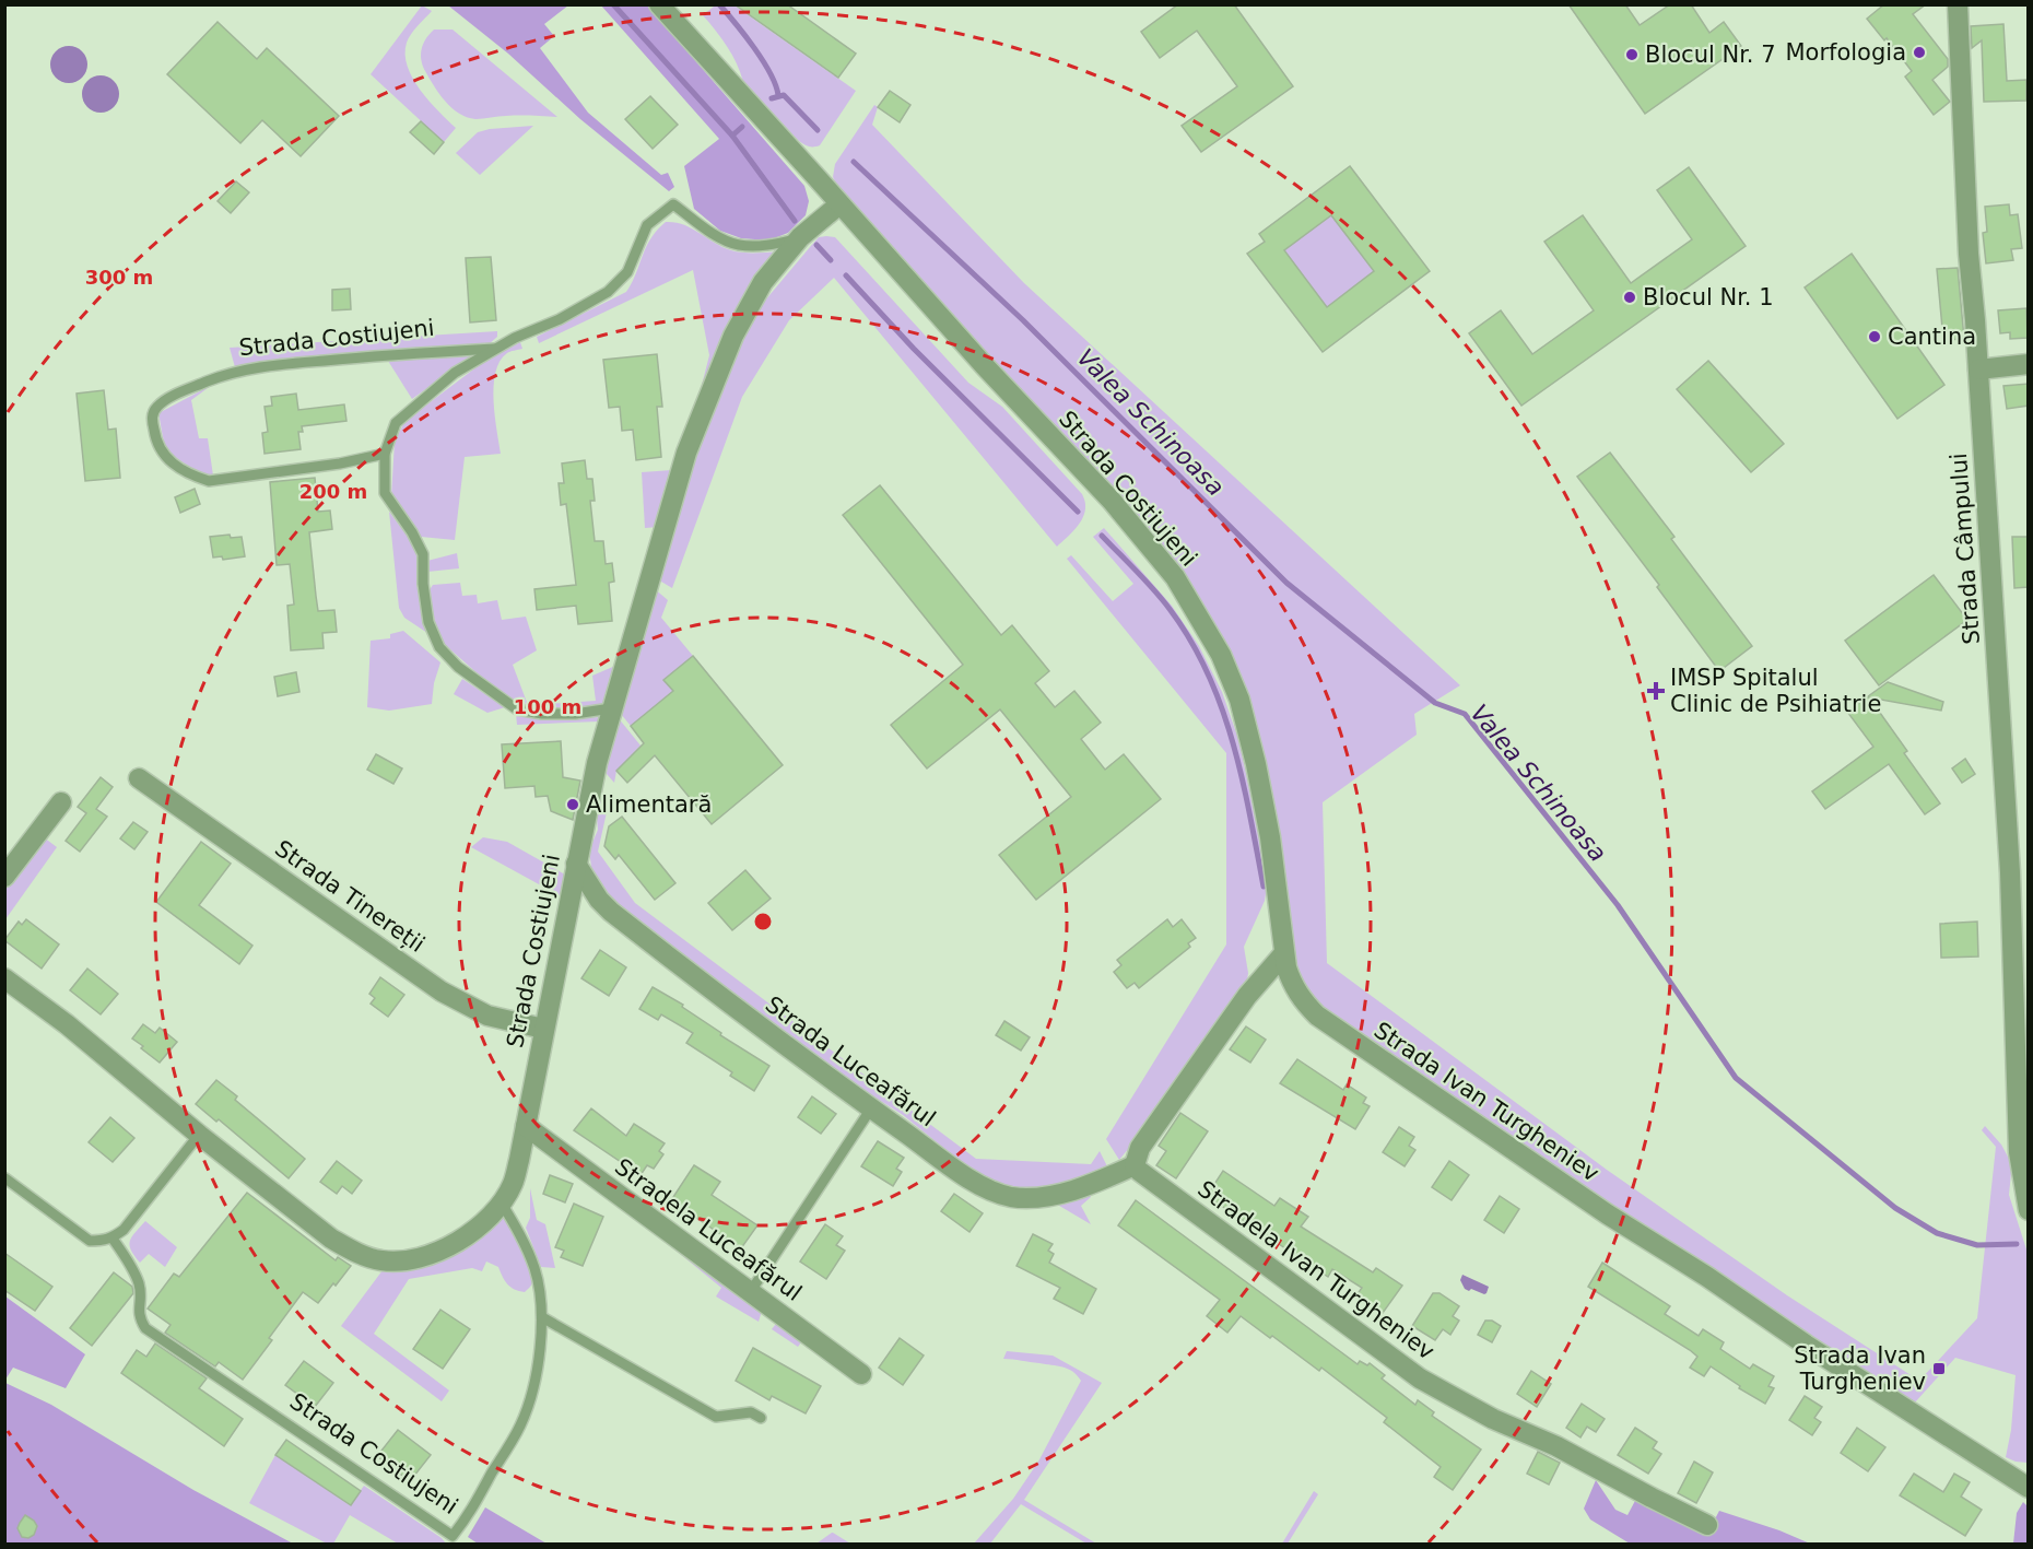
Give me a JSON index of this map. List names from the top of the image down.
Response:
{
  "streets": {
    "street": [
      "Strada Costiujeni",
      "Strada Câmpului",
      "Strada Tinereții",
      "Strada Luceafărul",
      "Strada Ivan Turgheniev",
      "Stradela Luceafărul",
      "Stradela Ivan Turgheniev"
    ]
  },
  "crossings": [
    ["Strada Costiujeni", "Strada Tinereții"],
    ["Strada Costiujeni", "Strada Luceafărul"],
    ["Strada Costiujeni", "Strada Ivan Turgheniev"],
    ["Strada Costiujeni", "Stradela Luceafărul"],
    ["Strada Luceafărul", "Stradela Ivan Turgheniev"]
  ],
  "water": ["Valea Schinoasa"],
  "places": {
    "other": [
      "Morfologia",
      "Blocul Nr. 7",
      "Blocul Nr. 1",
      "Cantina",
      "Alimentară"
    ],
    "health": ["IMSP Spitalul Clinic de Psihiatrie"],
    "transit": ["Strada Ivan Turgheniev"]
  },
  "rings": ["300 m", "200 m", "100 m"]
}
